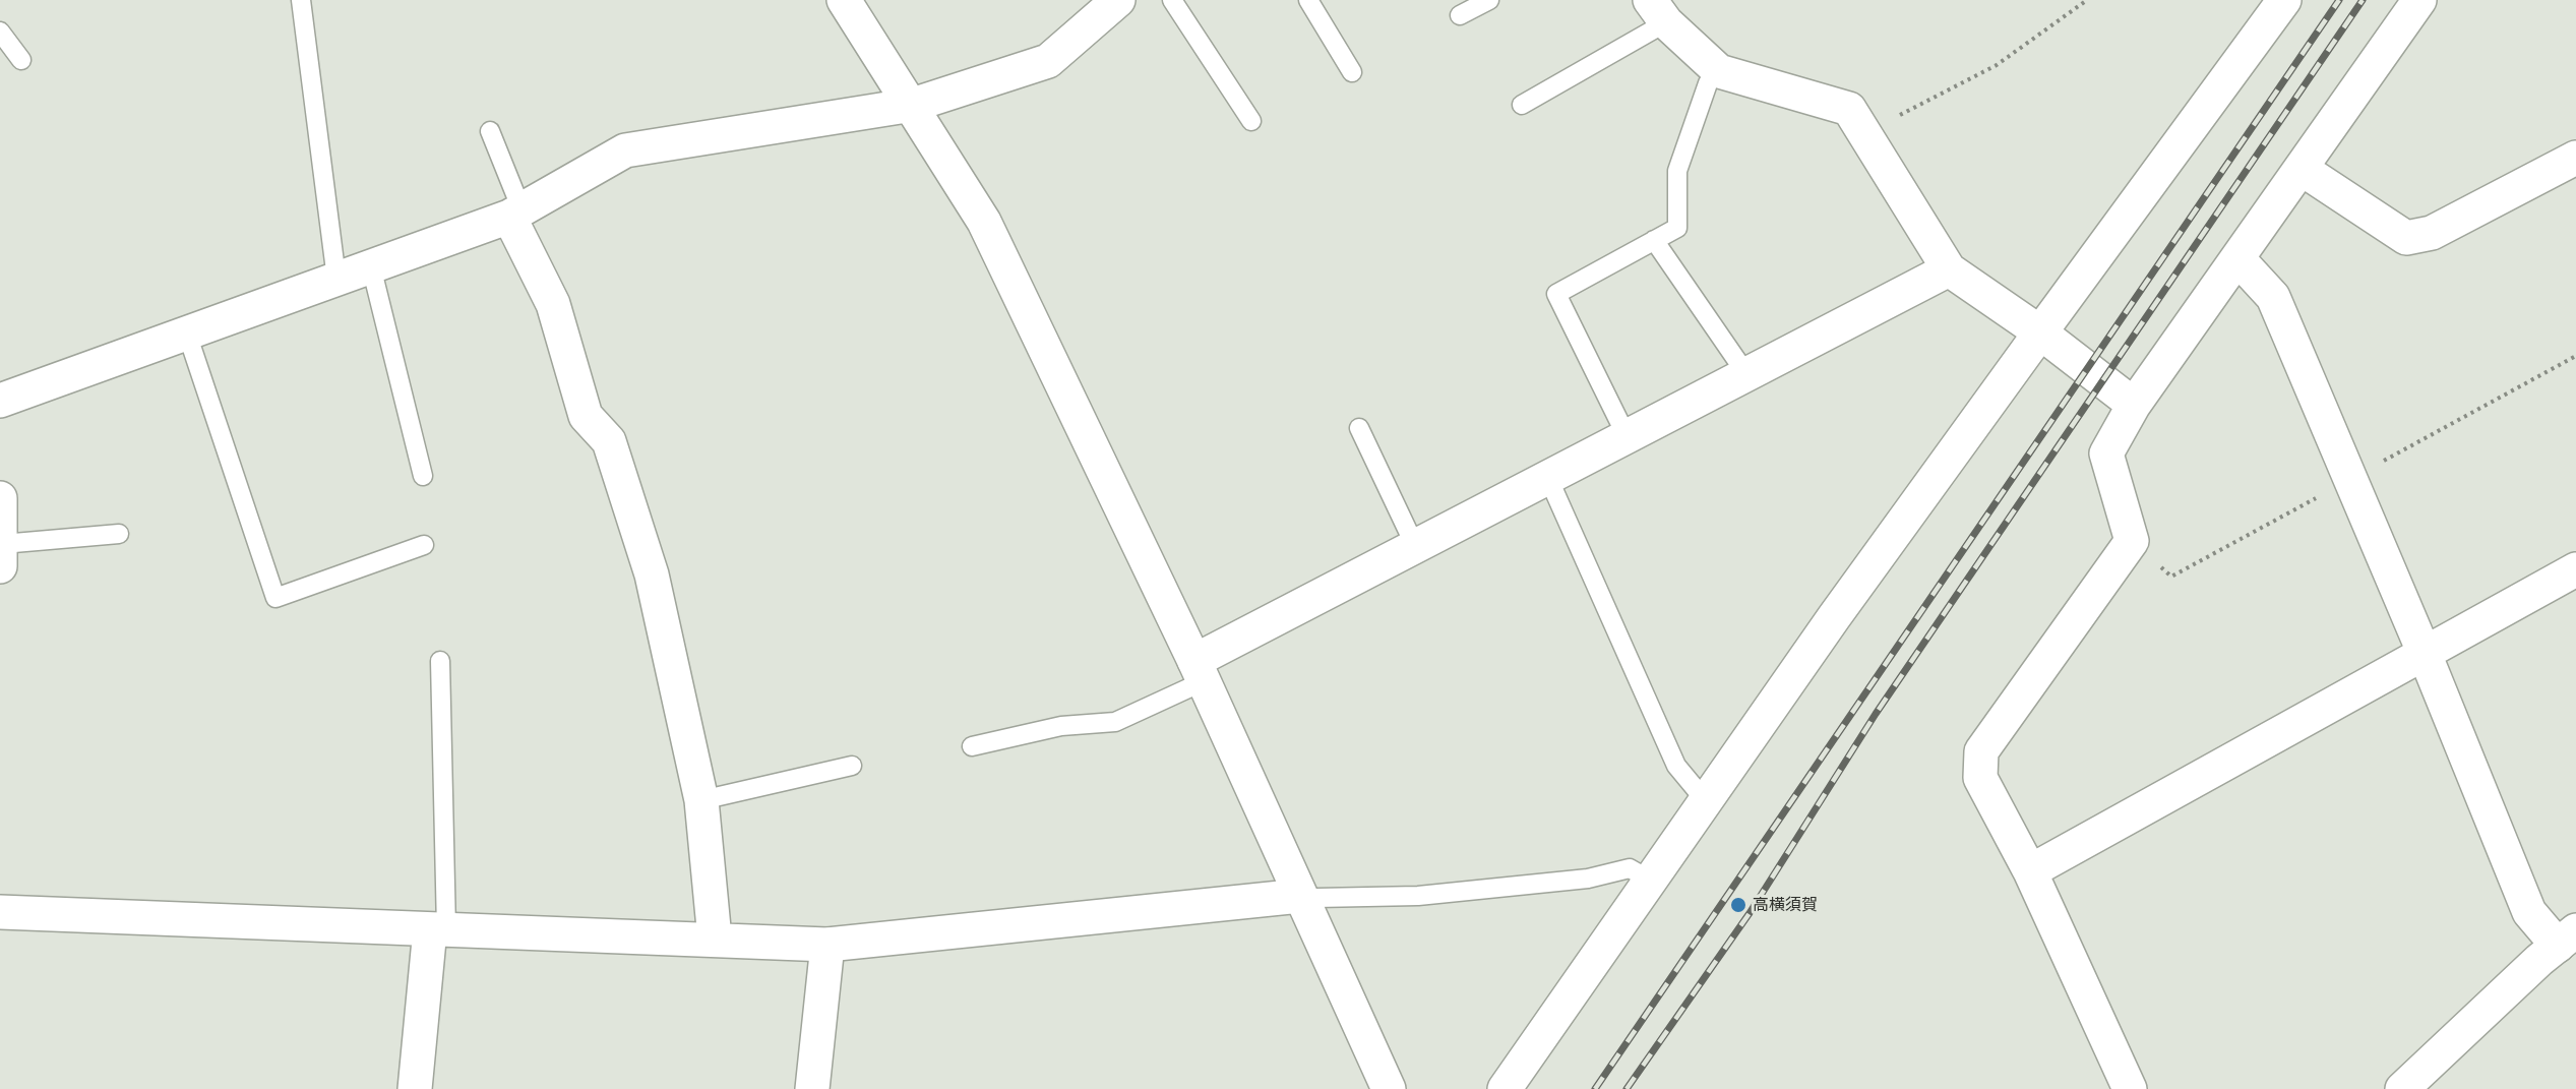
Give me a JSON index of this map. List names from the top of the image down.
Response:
{
  "places": ["高横須賀"]
}
